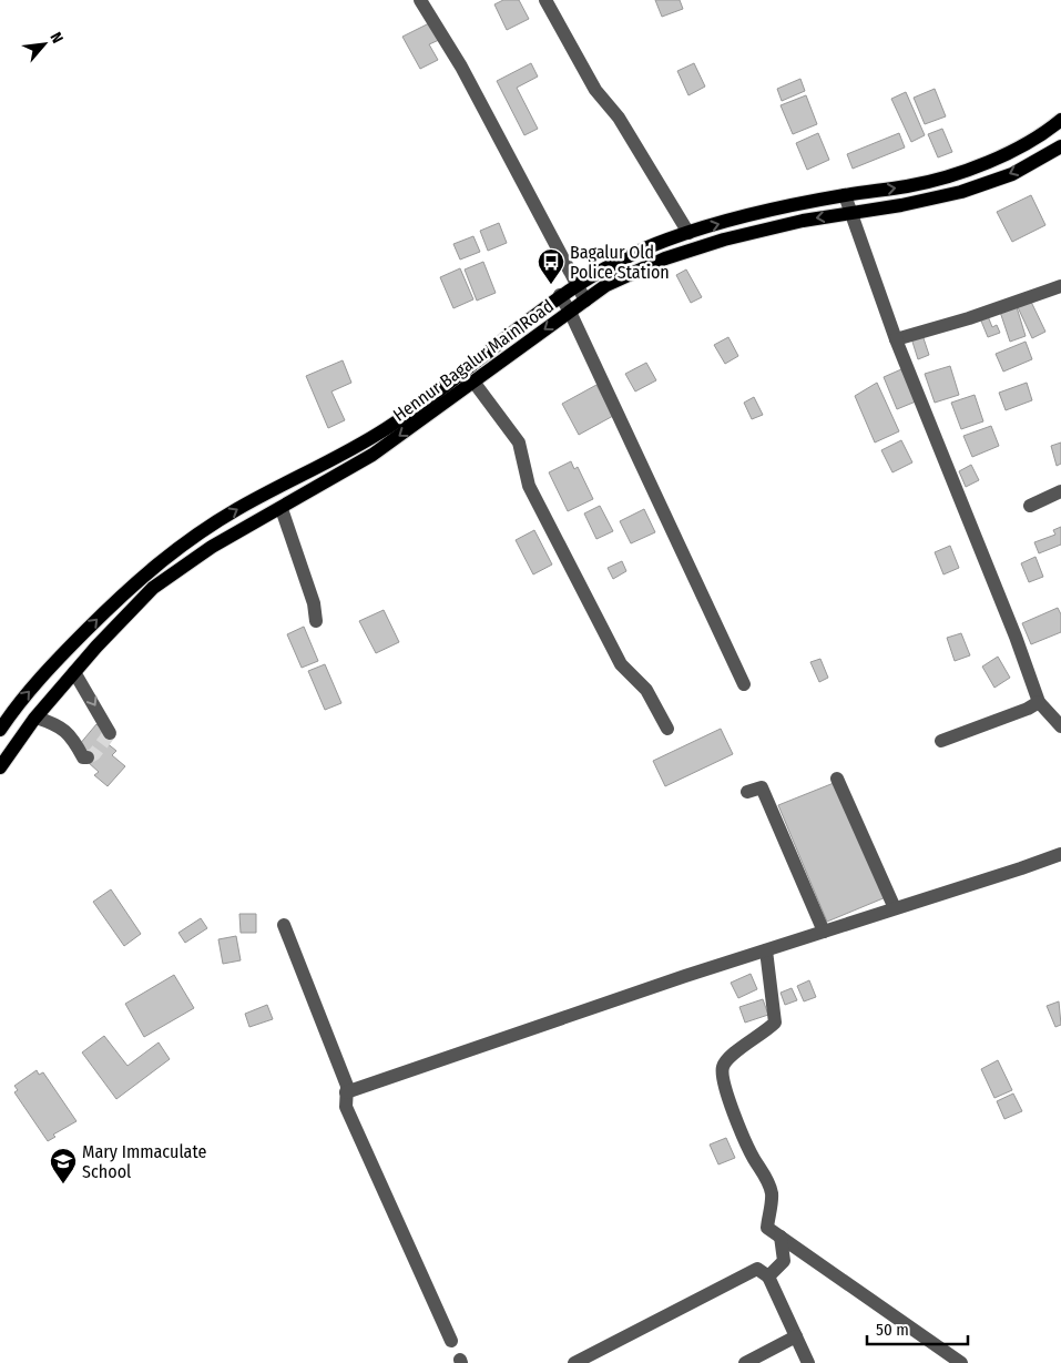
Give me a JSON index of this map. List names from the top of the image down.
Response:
{
  "streets": {
    "main road": ["Hennur Bagalur Main Road"]
  },
  "places": {
    "bus stop": ["Bagalur Old Police Station"],
    "school or university": ["Mary Immaculate School"]
  },
  "scale_bar": "50 m",
  "north": "top right"
}
